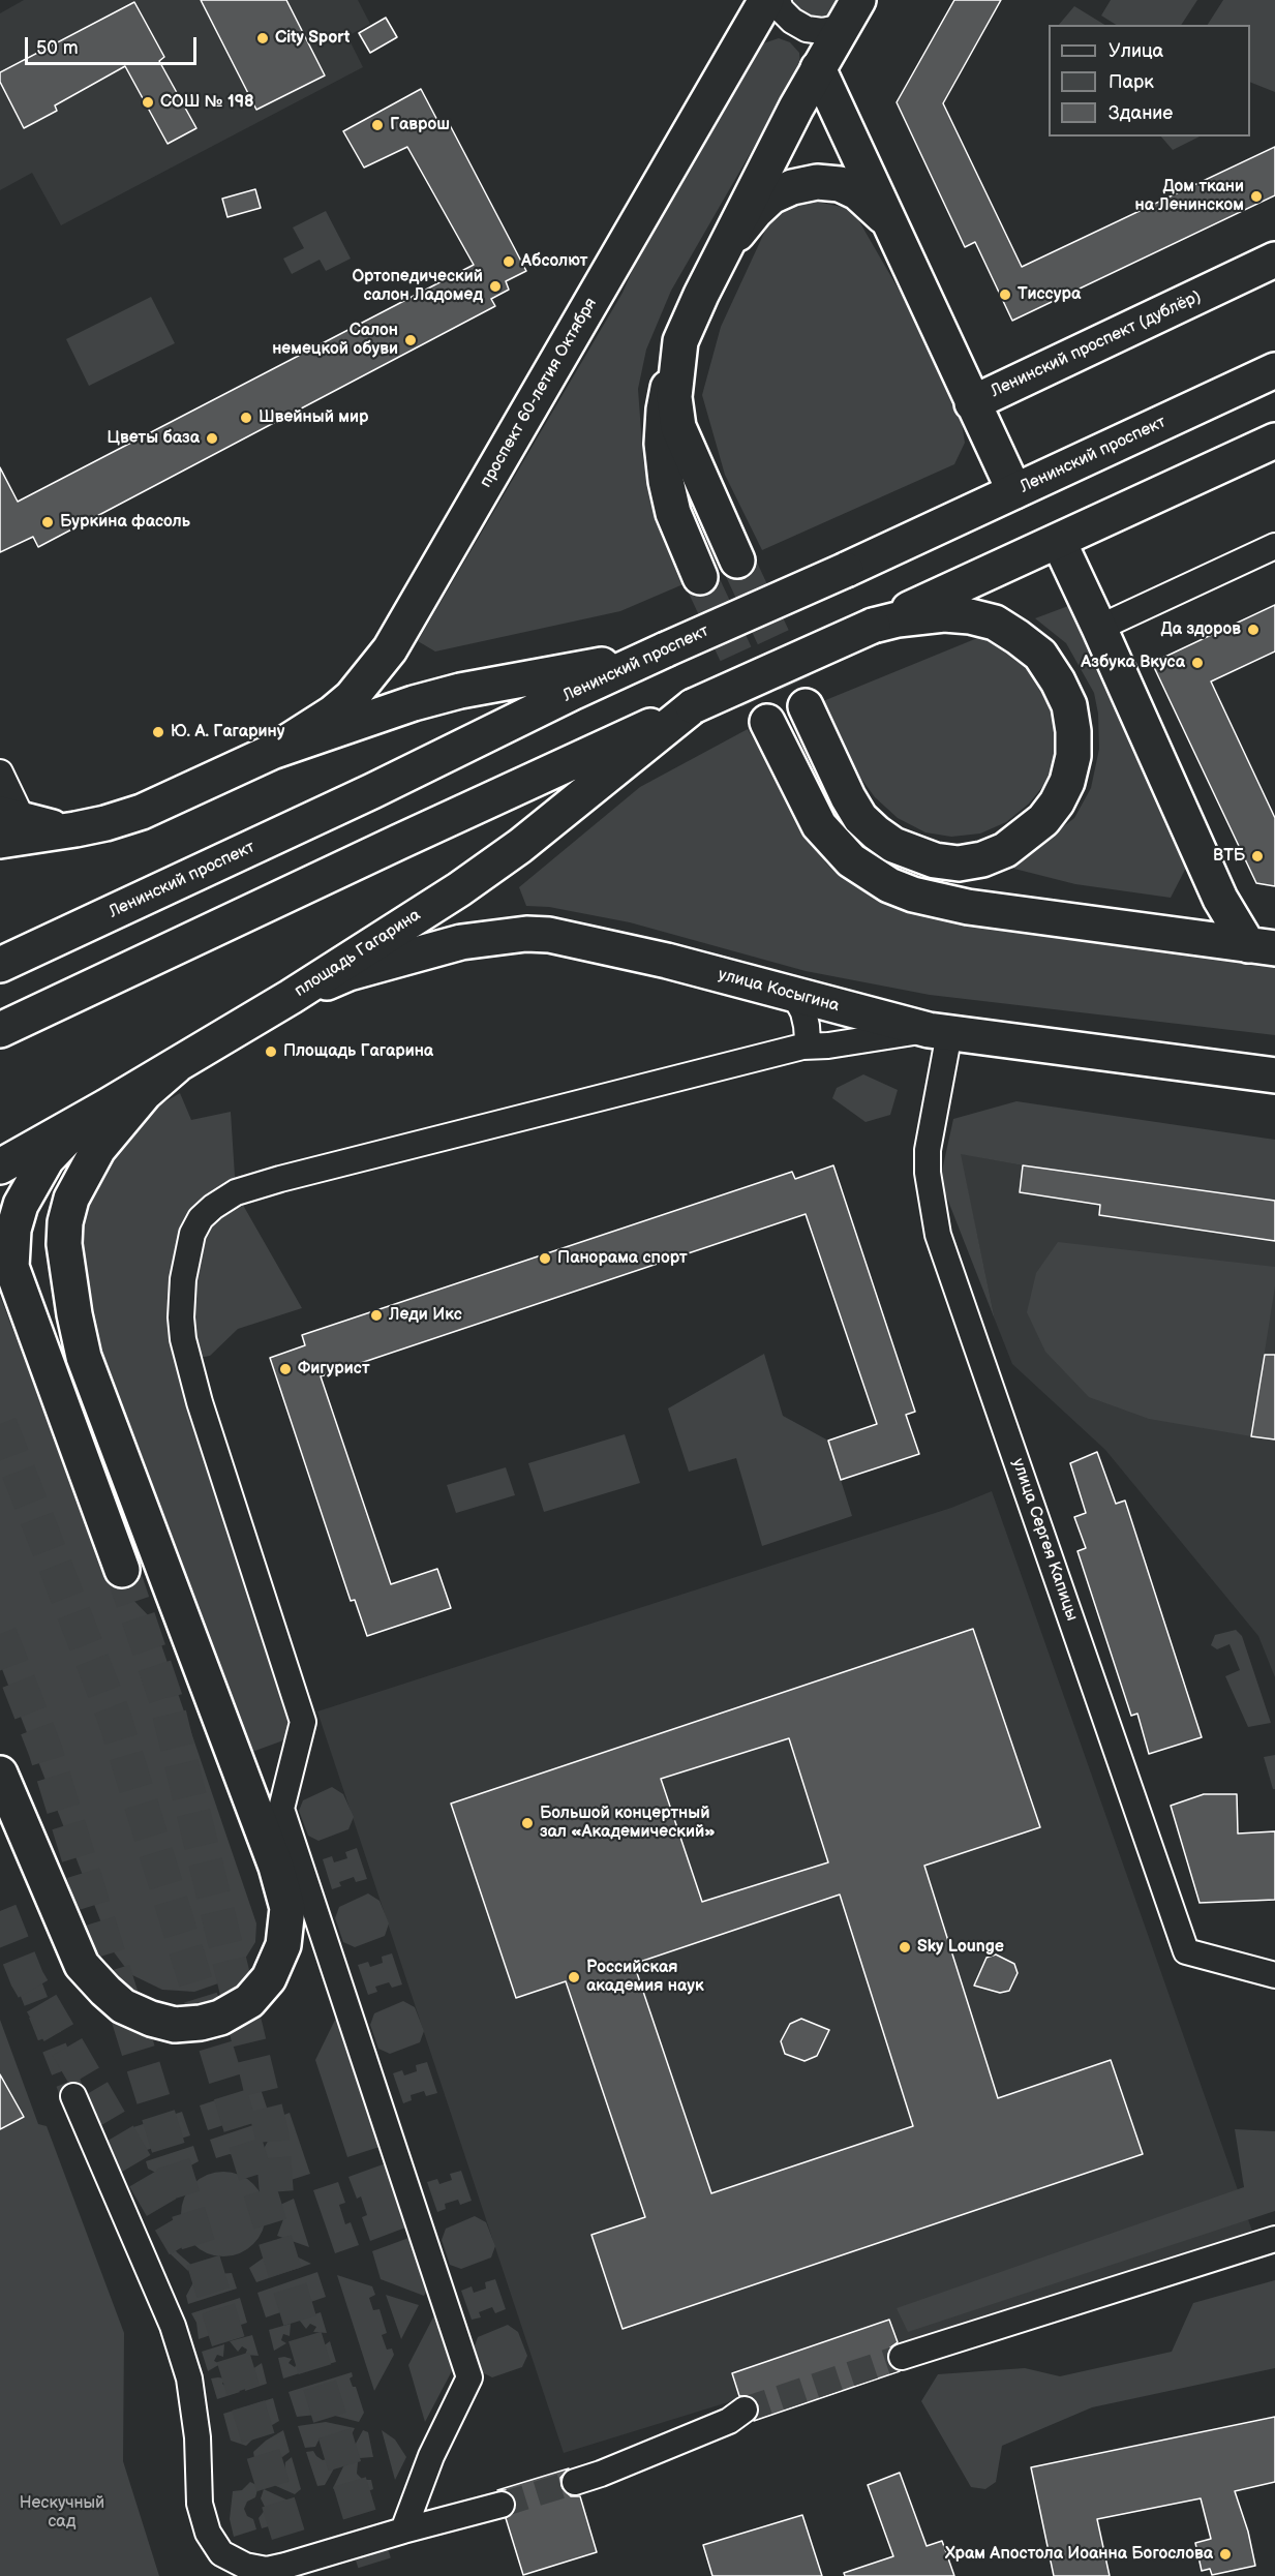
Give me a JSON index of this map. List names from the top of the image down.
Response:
{
  "streets": {
    "main road": [
      "Ленинский проспект (дублёр)",
      "проспект 60-летия Октября",
      "Ленинский проспект",
      "площадь Гагарина",
      "улица Косыгина"
    ],
    "street": ["улица Сергея Капицы"]
  },
  "crossings": [
    ["Ленинский проспект (дублёр)", "Ленинский проспект"],
    ["площадь Гагарина", "улица Косыгина"],
    ["улица Косыгина", "улица Сергея Капицы"]
  ],
  "parks": ["Нескучный сад"],
  "places": [
    "City Sport",
    "СОШ № 198",
    "Гаврош",
    "Дом ткани на Ленинском",
    "Абсолют",
    "Ортопедический салон Ладомед",
    "Тиссура",
    "Салон немецкой обуви",
    "Швейный мир",
    "Цветы база",
    "Буркина фасоль",
    "Да здоров",
    "Азбука Вкуса",
    "Ю. А. Гагарину",
    "ВТБ",
    "Площадь Гагарина",
    "Панорама спорт",
    "Леди Икс",
    "Фигурист",
    "Большой концертный зал «Академический»",
    "Sky Lounge",
    "Российская академия наук",
    "Храм Апостола Иоанна Богослова"
  ],
  "legend": ["Улица", "Парк", "Здание"],
  "scale_bar": "50 m"
}
